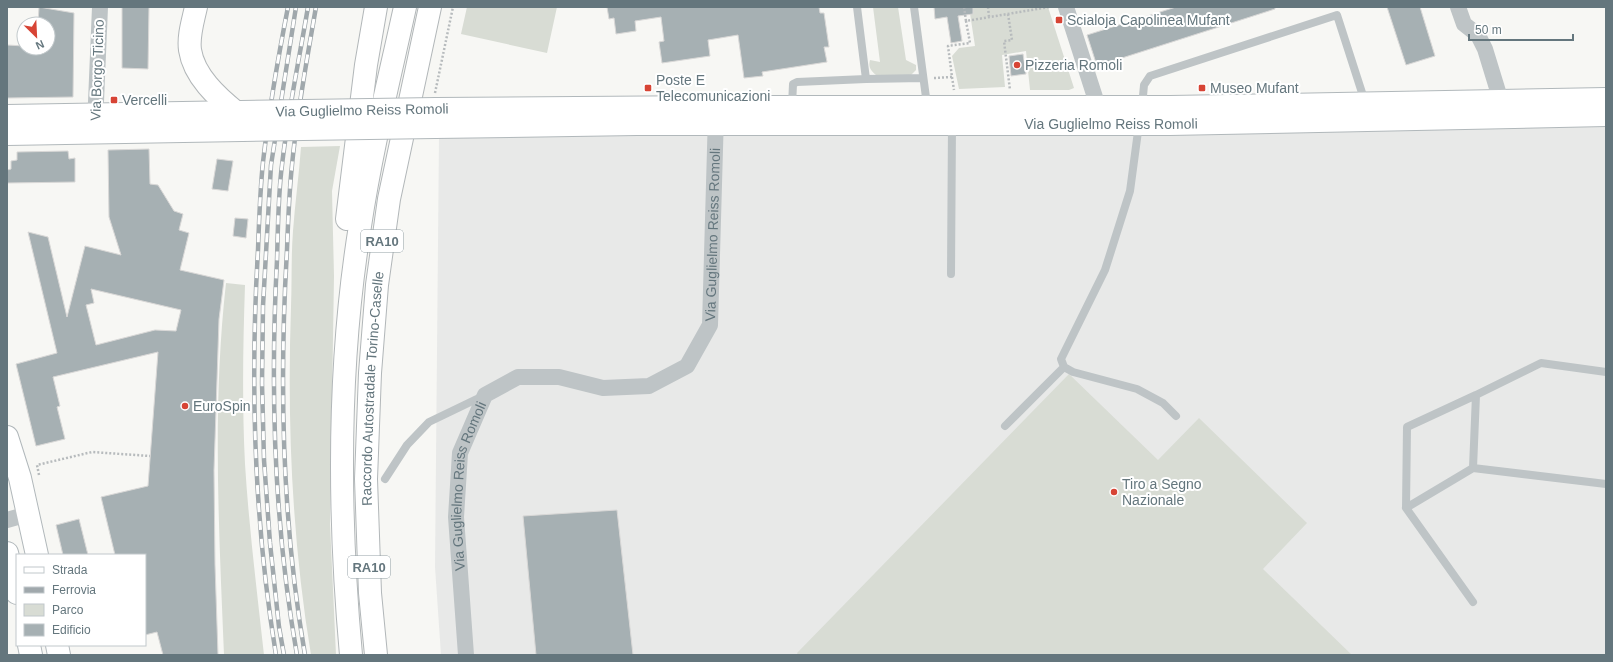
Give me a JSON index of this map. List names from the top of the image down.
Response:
{
  "streets": {
    "main road": ["Via Guglielmo Reiss Romoli", "RA10", "Raccordo Autostradale Torino-Caselle"],
    "street": ["Via Borgo Ticino"]
  },
  "crossings": [
    ["Via Borgo Ticino", "Via Guglielmo Reiss Romoli"],
    ["RA10", "Raccordo Autostradale Torino-Caselle"]
  ],
  "places": {
    "transit": [
      "Scialoja Capolinea Mufant",
      "Poste E Telecomunicazioni",
      "Museo Mufant",
      "Vercelli"
    ],
    "other": ["Pizzeria Romoli", "EuroSpin", "Tiro a Segno Nazionale"]
  },
  "legend": [
    "Strada",
    "Ferrovia",
    "Parco",
    "Edificio"
  ],
  "scale_bar": "50 m",
  "north": "bottom right"
}
